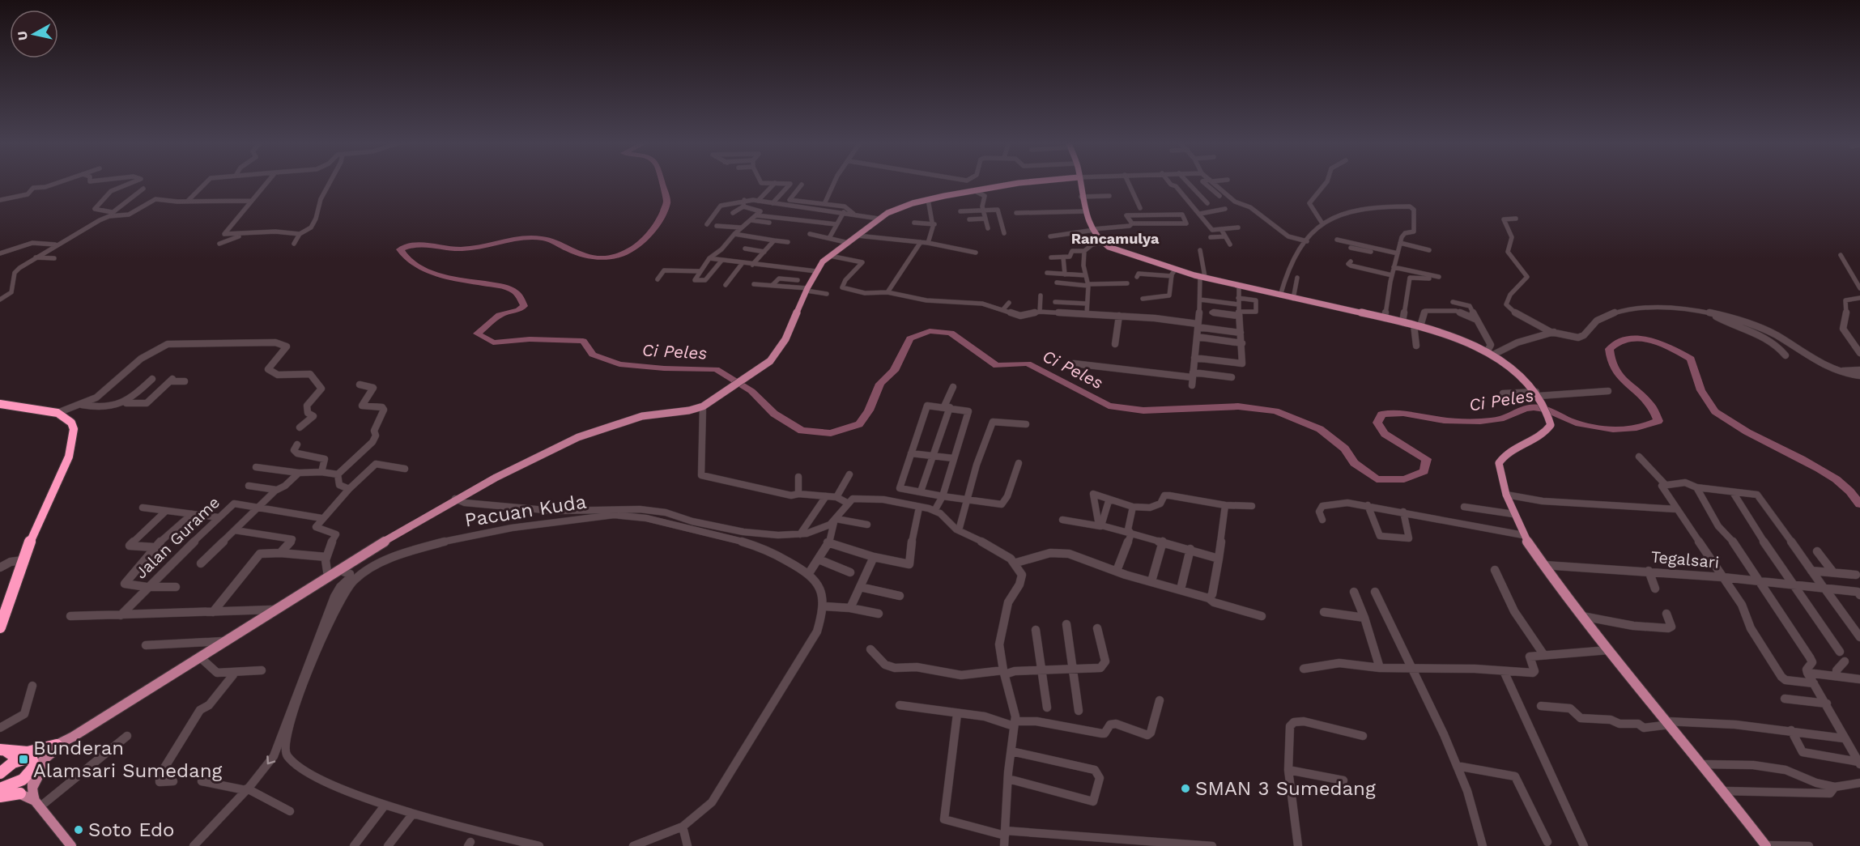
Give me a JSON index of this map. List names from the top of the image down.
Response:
{
  "streets": {
    "street": ["Pacuan Kuda", "Jalan Gurame", "Tegalsari"]
  },
  "districts": ["Rancamulya"],
  "water": ["Ci Peles"],
  "places": {
    "transit": ["Bunderan Alamsari Sumedang"],
    "other": ["SMAN 3 Sumedang", "Soto Edo"]
  },
  "north": "left"
}
